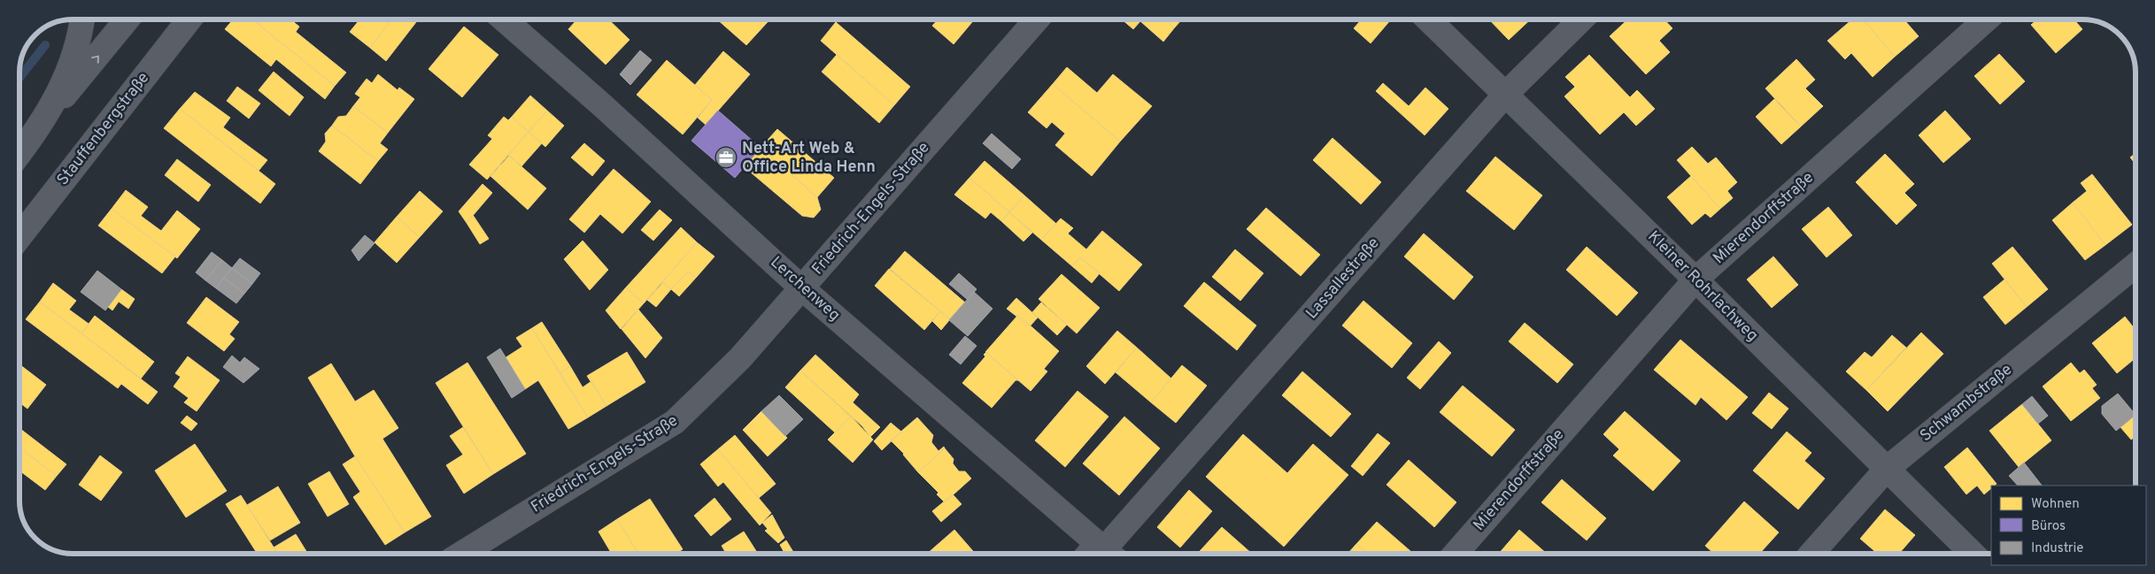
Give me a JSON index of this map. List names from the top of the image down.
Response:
{
  "streets": {
    "street": [
      "Stauffenbergstraße",
      "Friedrich-Engels-Straße",
      "Mierendorffstraße",
      "Lassallestraße",
      "Kleiner Rohrlachweg",
      "Lerchenweg",
      "Schwambstraße"
    ]
  },
  "crossings": [
    ["Friedrich-Engels-Straße", "Lerchenweg"],
    ["Mierendorffstraße", "Kleiner Rohrlachweg"],
    ["Lassallestraße", "Kleiner Rohrlachweg"],
    ["Lassallestraße", "Lerchenweg"],
    ["Kleiner Rohrlachweg", "Schwambstraße"]
  ],
  "places": {
    "office": ["Nett-Art Web & Office Linda Henn"]
  },
  "legend": ["Wohnen", "Büros", "Industrie"]
}
